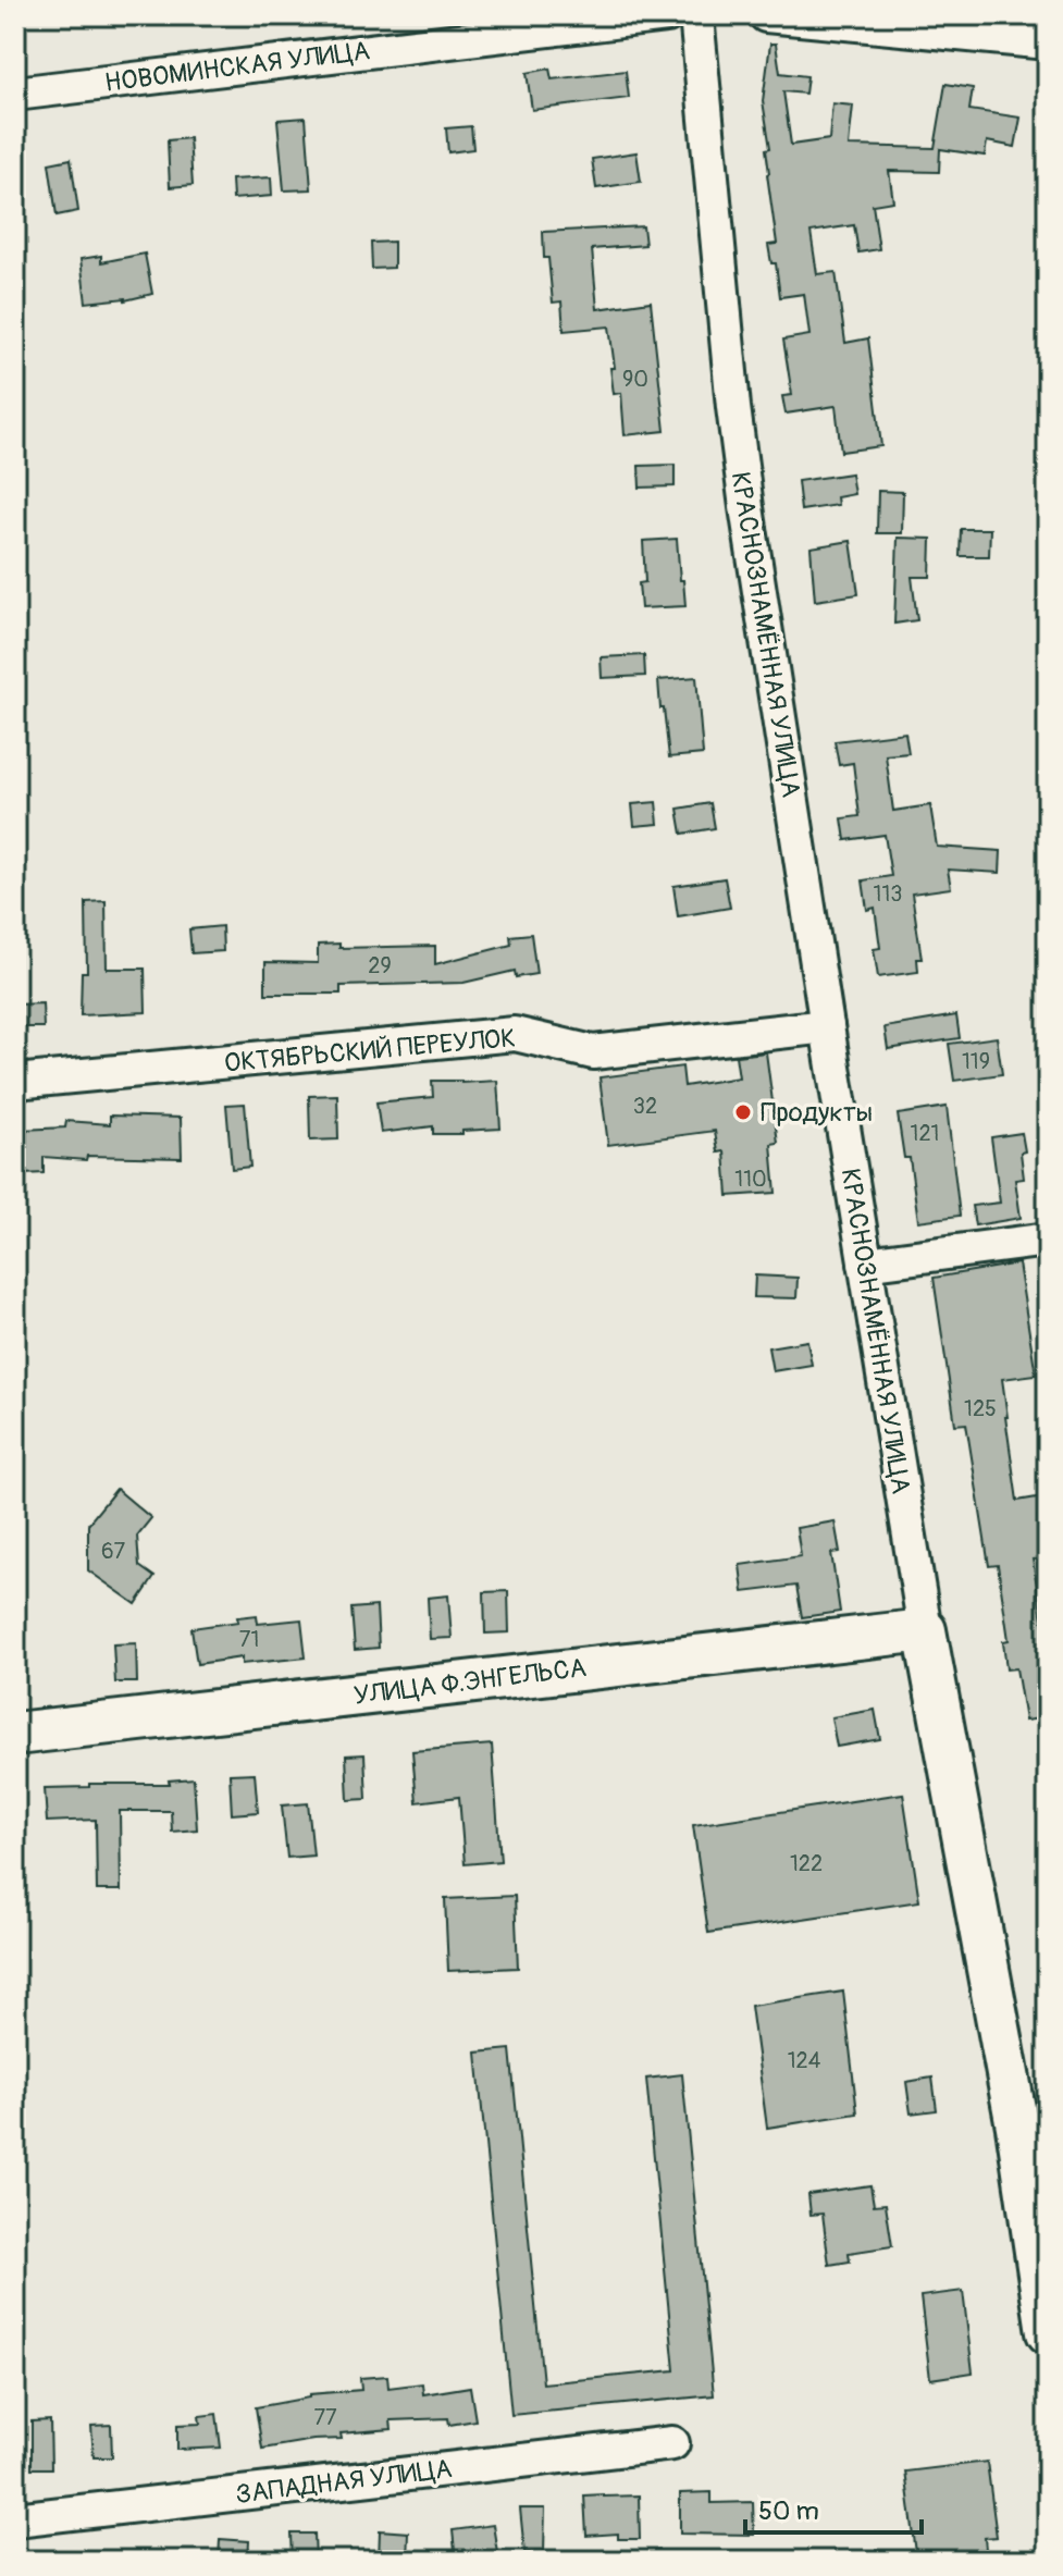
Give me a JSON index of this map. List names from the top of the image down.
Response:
{
  "streets": {
    "main road": ["КРАСНОЗНАМЁННАЯ УЛИЦА", "УЛИЦА Ф.ЭНГЕЛЬСА"],
    "street": ["НОВОМИНСКАЯ УЛИЦА", "ОКТЯБРЬСКИЙ ПЕРЕУЛОК", "ЗАПАДНАЯ УЛИЦА"]
  },
  "crossings": [
    ["КРАСНОЗНАМЁННАЯ УЛИЦА", "ОКТЯБРЬСКИЙ ПЕРЕУЛОК"],
    ["КРАСНОЗНАМЁННАЯ УЛИЦА", "УЛИЦА Ф.ЭНГЕЛЬСА"]
  ],
  "places": ["Продукты"],
  "house_numbers": [
    "90",
    "113",
    "29",
    "119",
    "32",
    "121",
    "110",
    "125",
    "67",
    "71",
    "122",
    "124",
    "77"
  ],
  "scale_bar": "50 m"
}
